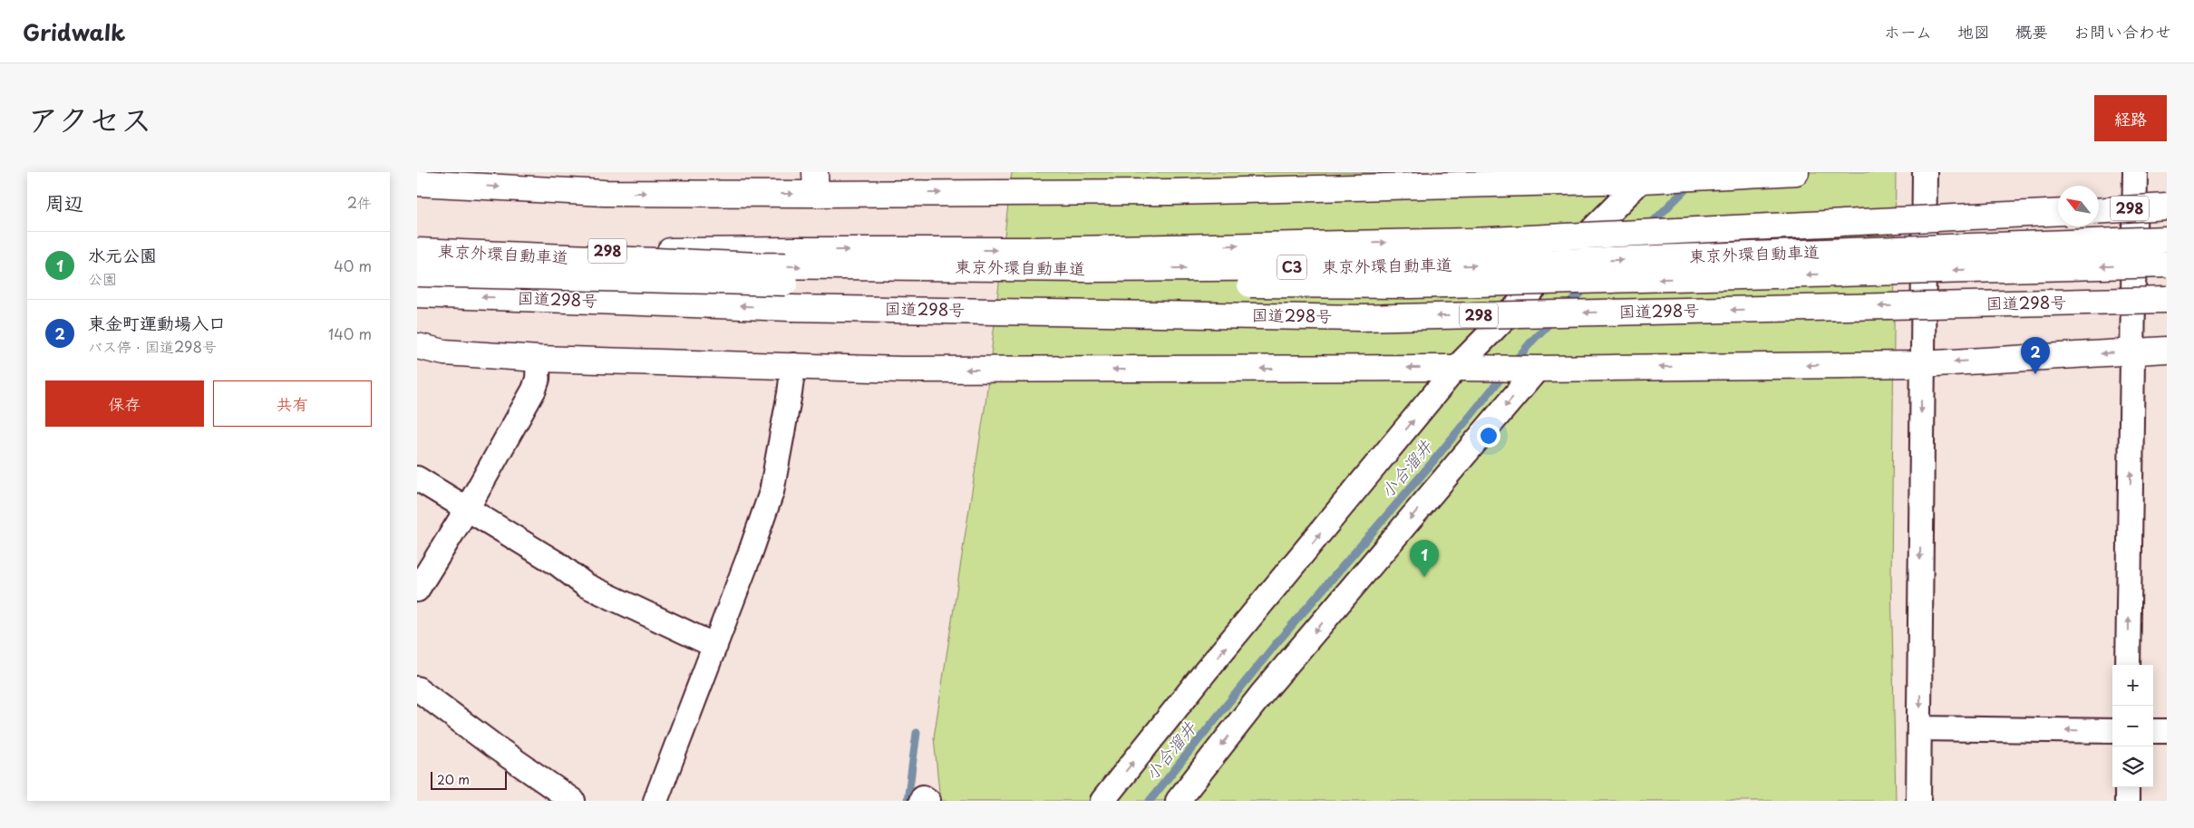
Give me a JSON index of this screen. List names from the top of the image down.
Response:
{
  "streets": {
    "main road": [
      "298",
      "東京外環自動車道",
      "C3",
      "国道298号"
    ]
  },
  "water": ["小合溜井"],
  "scale_bar": "20 m",
  "north": "top left",
  "page": {
    "header": "Gridwalk",
    "nav": [
      "ホーム",
      "地図",
      "概要",
      "お問い合わせ"
    ],
    "title": "アクセス",
    "buttons": [
      "経路",
      ["保存", "共有"]
    ],
    "heading": ["周辺", "2件"],
    "list": [
      {
        "mark": "1",
        "name": "水元公園",
        "note": "公園",
        "value": "40 m"
      },
      {
        "mark": "2",
        "name": "東金町運動場入口",
        "note": "バス停 · 国道298号",
        "value": "140 m"
      }
    ],
    "pins": ["2", "1"],
    "map_buttons": ["+", "−"],
    "scale": "20 m"
  }
}
